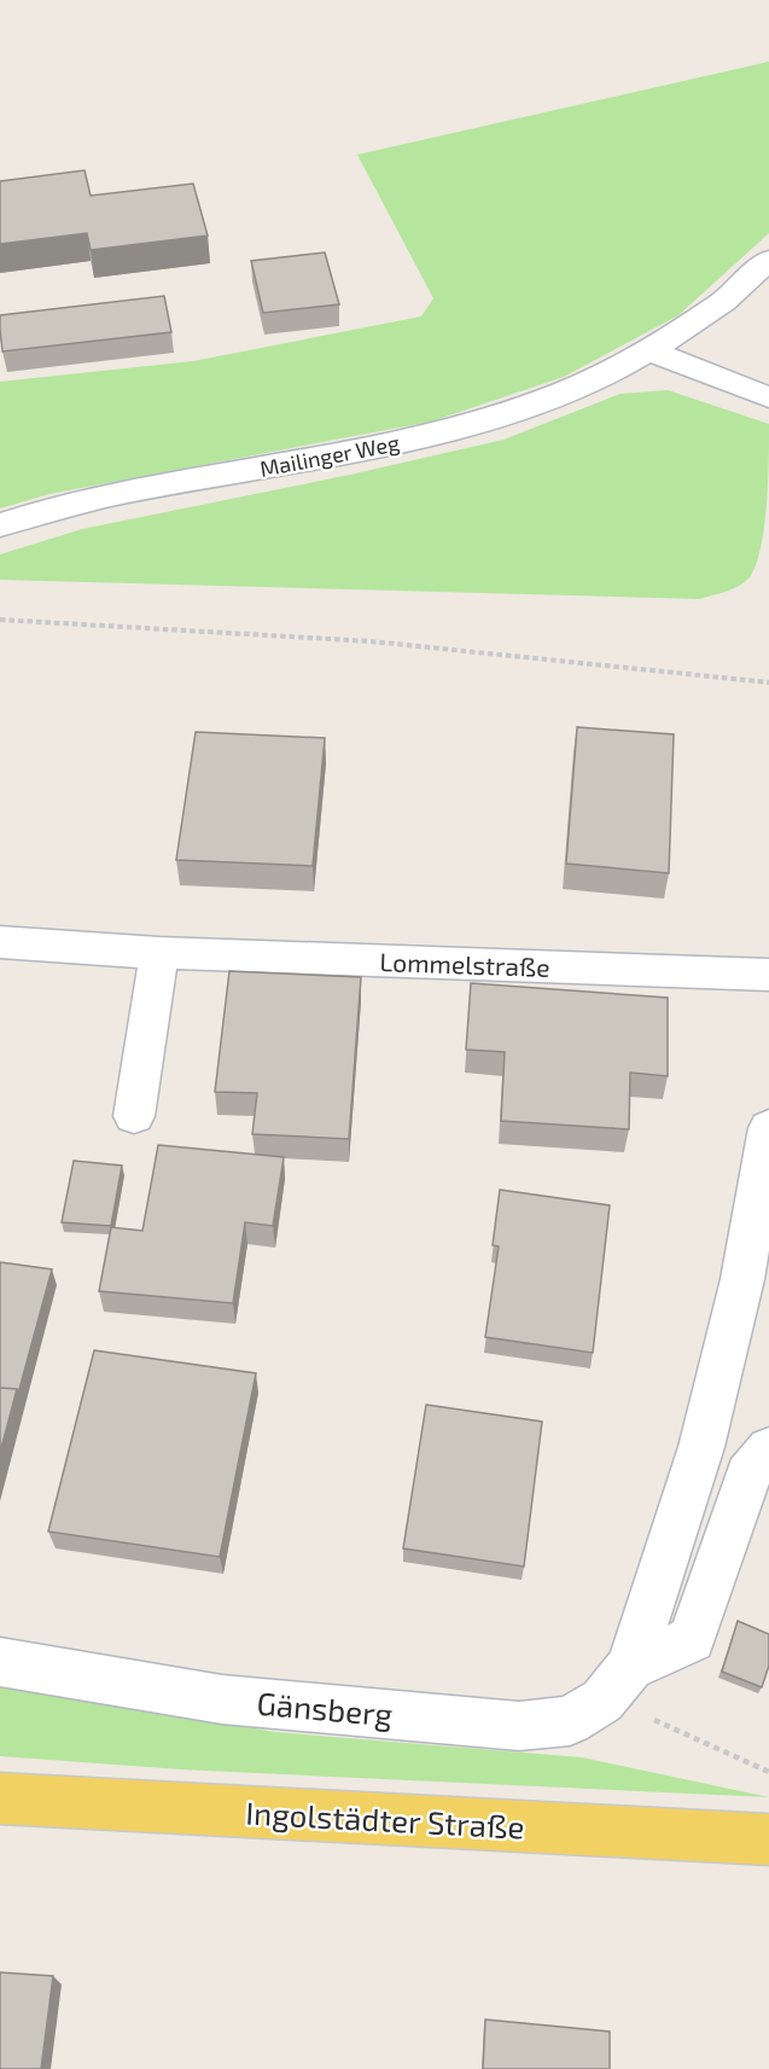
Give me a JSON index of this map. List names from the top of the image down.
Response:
{
  "streets": {
    "main road": ["Ingolstädter Straße"],
    "street": ["Mailinger Weg", "Lommelstraße", "Gänsberg"]
  }
}
